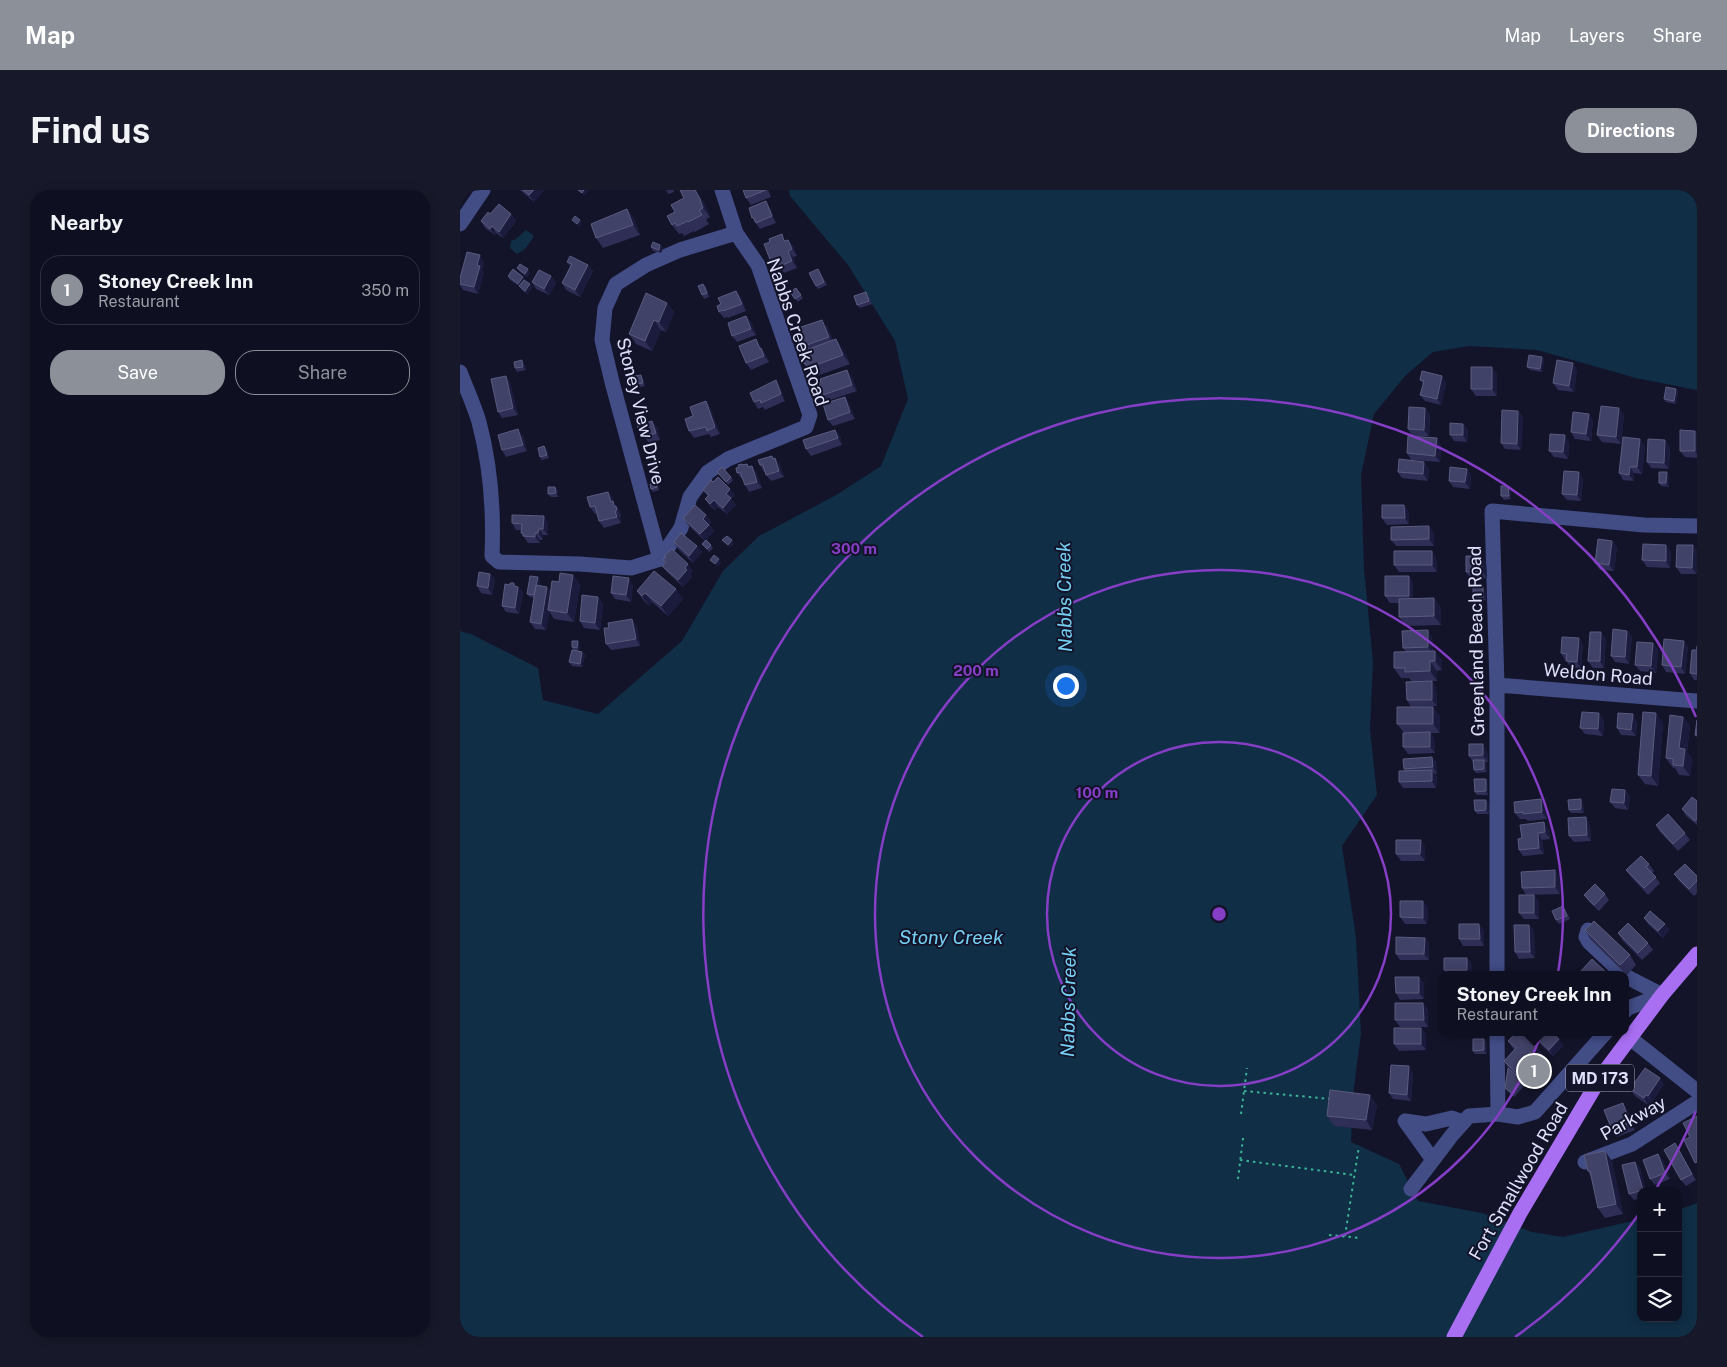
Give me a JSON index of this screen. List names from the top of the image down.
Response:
{
  "streets": {
    "main road": ["MD 173", "Fort Smallwood Road"],
    "street": [
      "Nabbs Creek Road",
      "Stoney View Drive",
      "Greenland Beach Road",
      "Weldon Road",
      "Parkway"
    ]
  },
  "crossings": [
    ["Nabbs Creek Road", "Stoney View Drive"],
    ["Greenland Beach Road", "Weldon Road"],
    ["Parkway", "Fort Smallwood Road"]
  ],
  "water": ["Nabbs Creek", "Stony Creek"],
  "page": {
    "header": "Map",
    "nav": ["Map", "Layers", "Share"],
    "buttons": [
      "Directions",
      ["Save", "Share"]
    ],
    "title": "Find us",
    "heading": "Nearby",
    "list": [
      {
        "mark": "1",
        "name": "Stoney Creek Inn",
        "note": "Restaurant",
        "value": "350 m"
      }
    ],
    "popup": ["Stoney Creek Inn", "Restaurant"],
    "pins": "1",
    "map_buttons": ["+", "−"]
  },
  "rings": ["300 m", "200 m", "100 m"]
}
